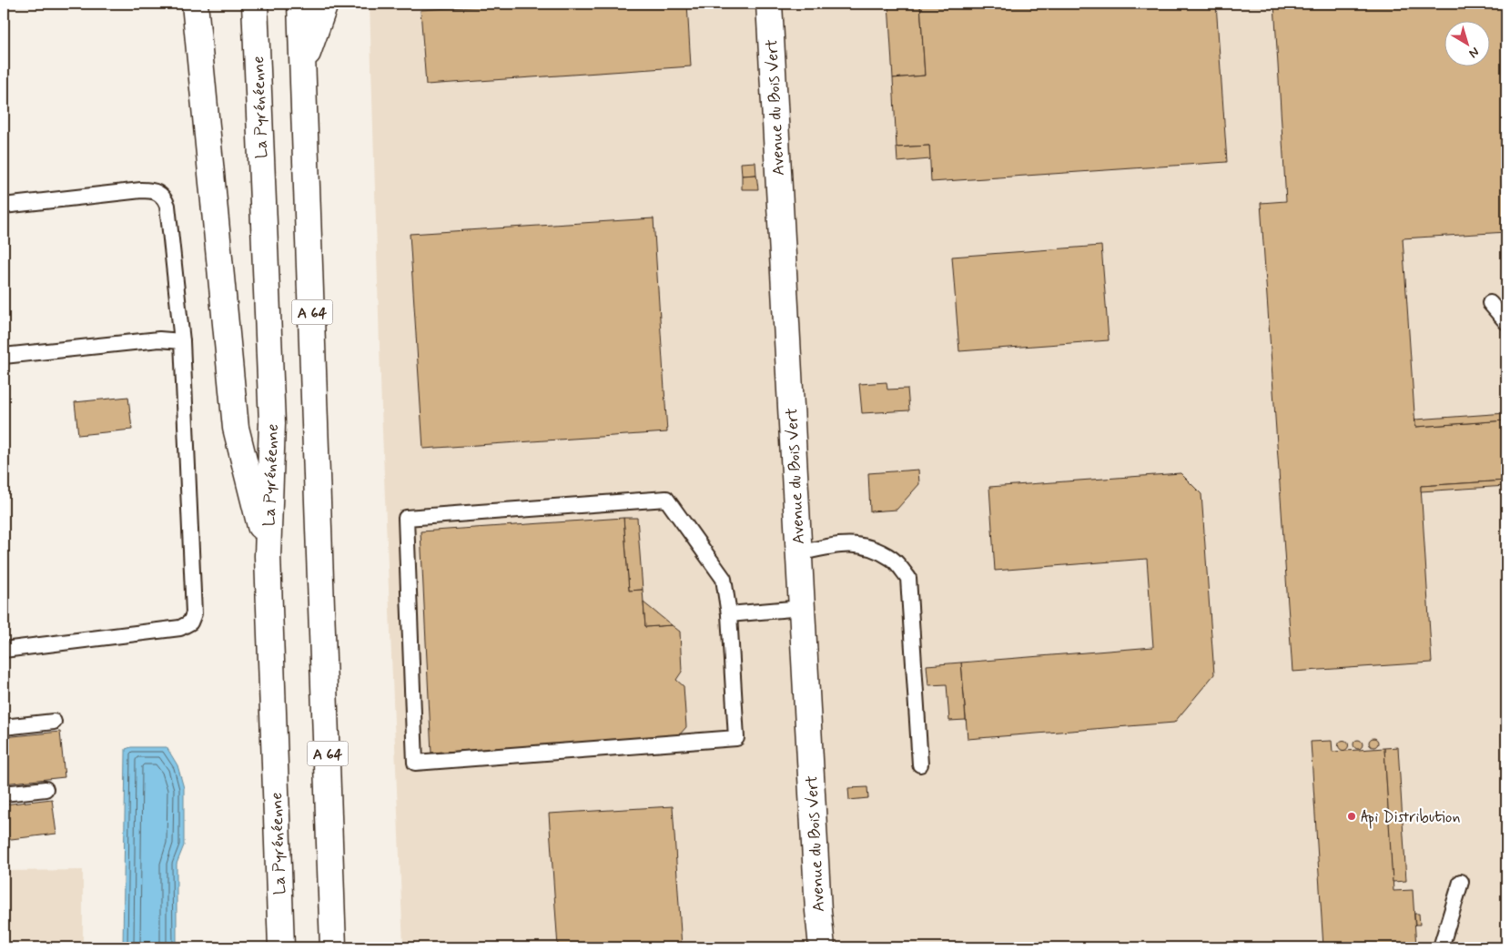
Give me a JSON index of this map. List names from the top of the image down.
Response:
{
  "streets": {
    "main road": ["La Pyrénéenne", "Avenue du Bois Vert", "A 64"]
  },
  "places": ["Api Distribution"],
  "north": "bottom right"
}
